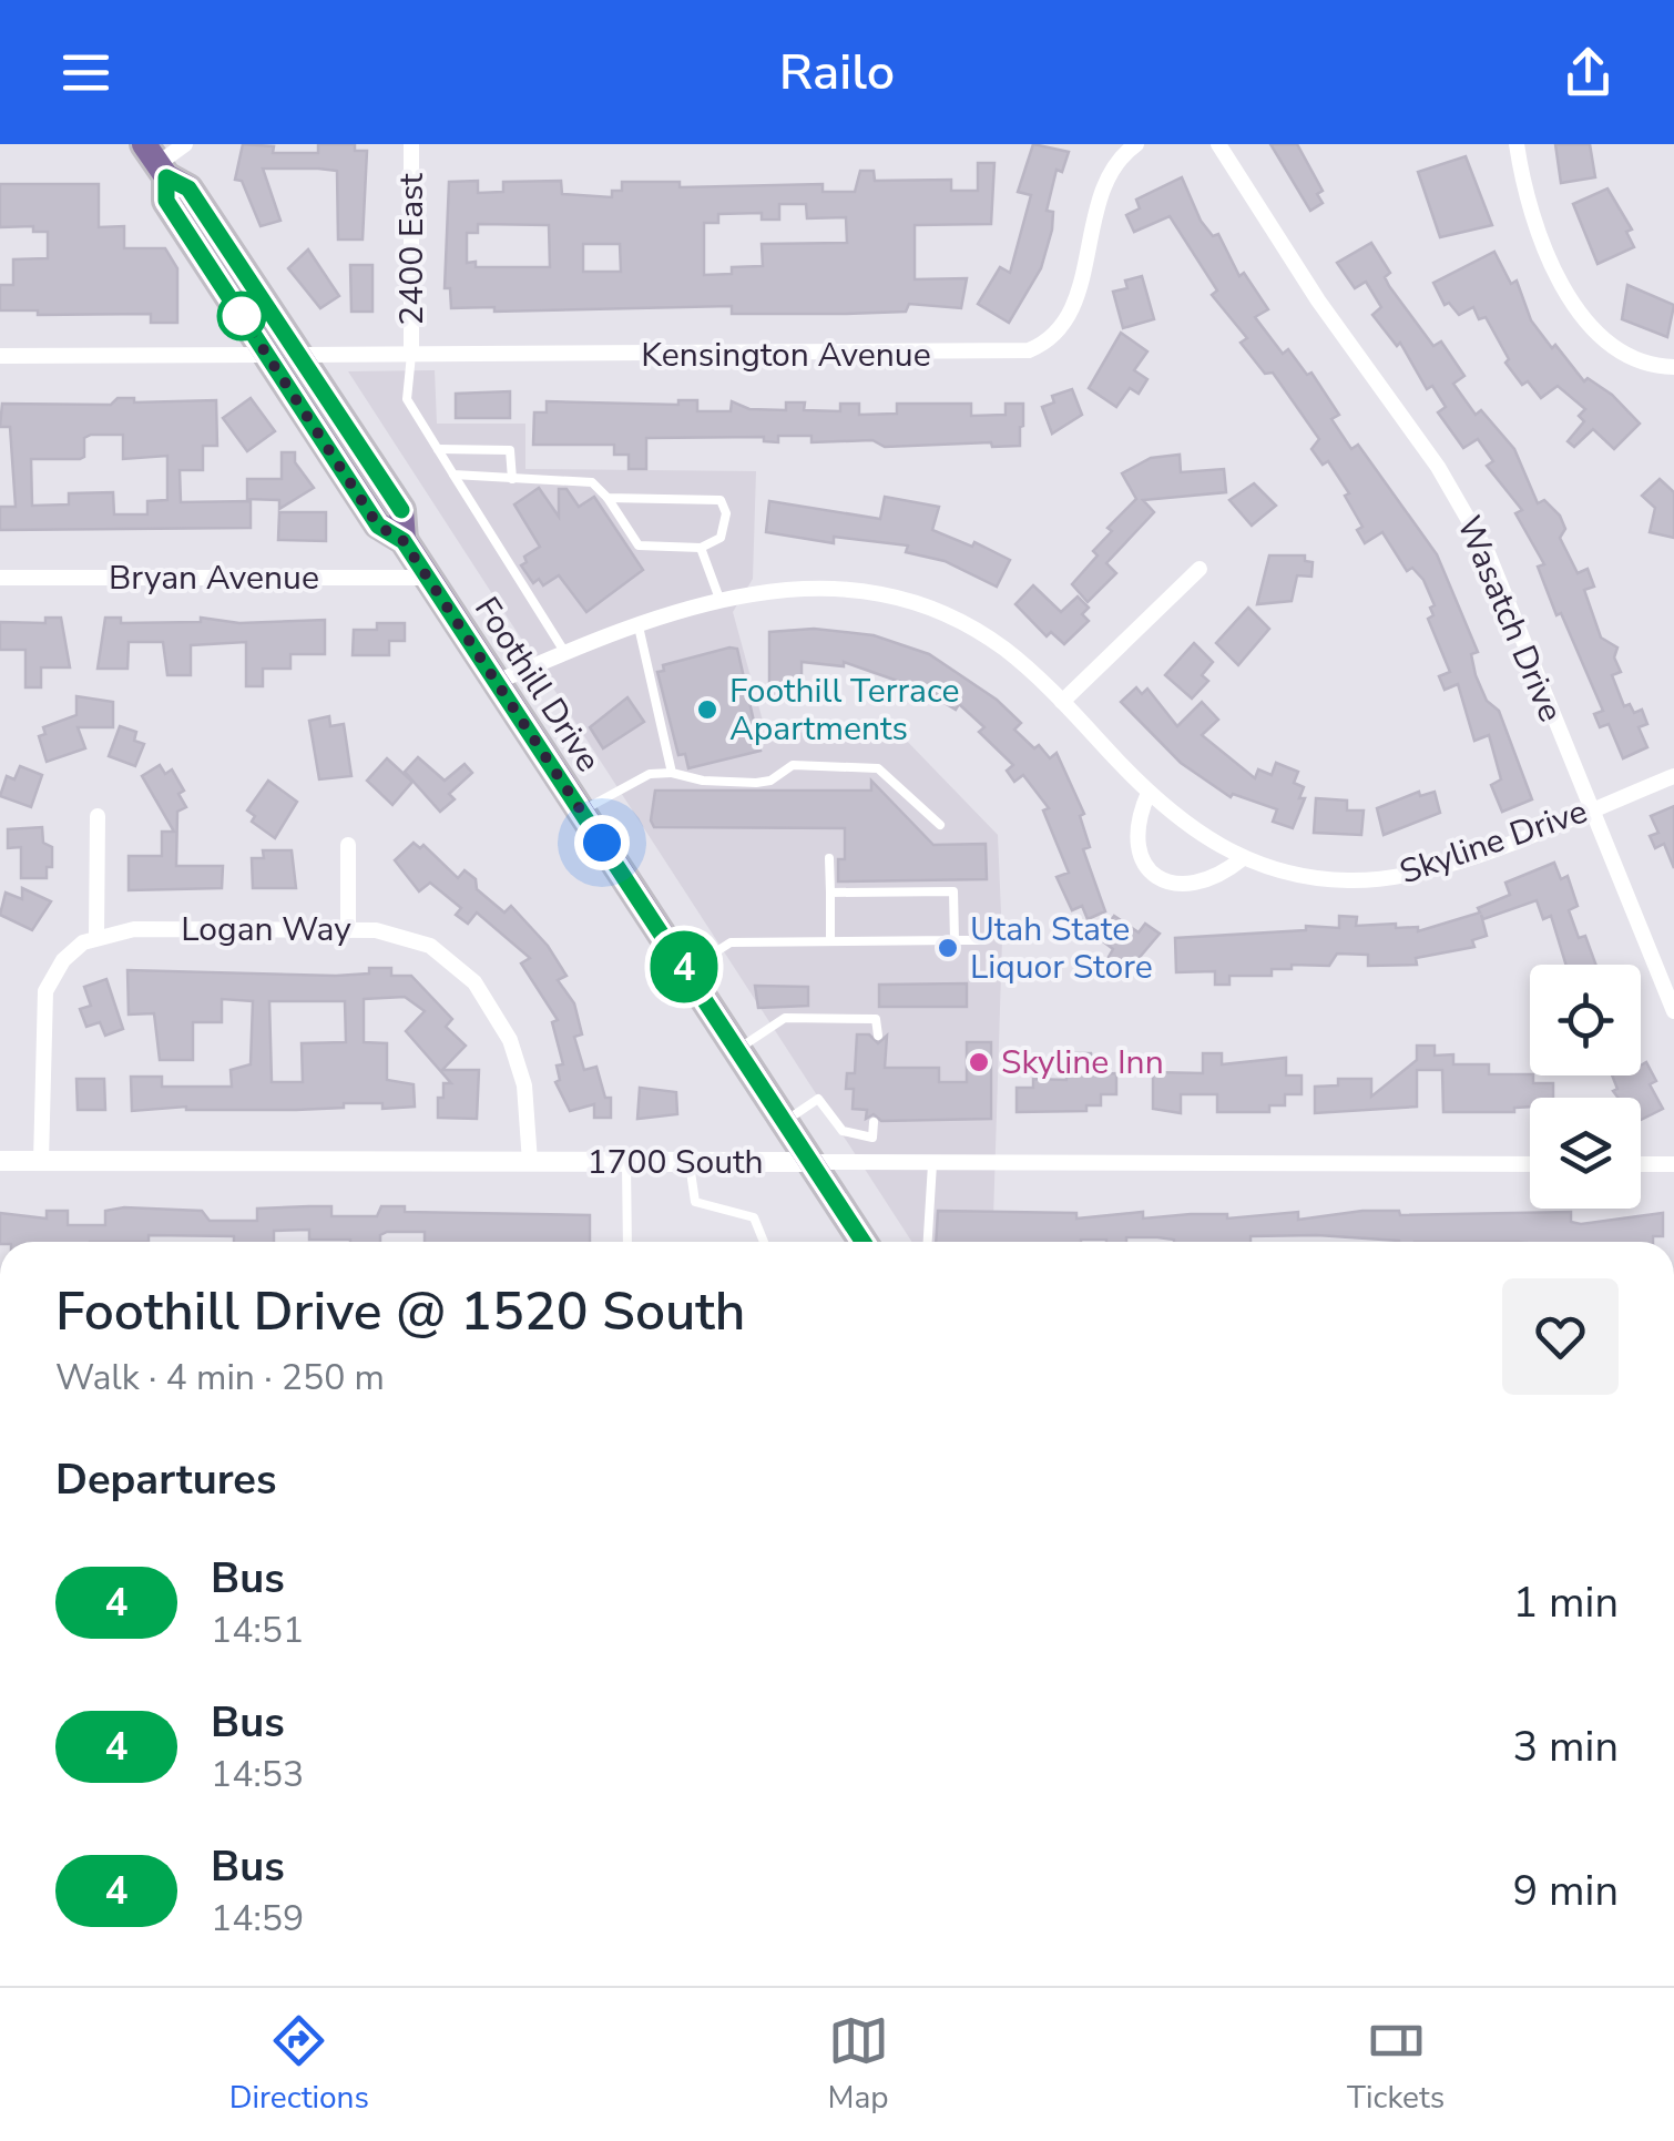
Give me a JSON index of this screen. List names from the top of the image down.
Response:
{
  "streets": {
    "main road": ["Foothill Drive"],
    "street": [
      "2400 East",
      "Kensington Avenue",
      "Bryan Avenue",
      "Wasatch Drive",
      "Skyline Drive",
      "Logan Way",
      "1700 South"
    ]
  },
  "crossings": [
    ["2400 East", "Kensington Avenue"],
    ["Kensington Avenue", "Foothill Drive"],
    ["Bryan Avenue", "Foothill Drive"],
    ["Wasatch Drive", "Skyline Drive"],
    ["Foothill Drive", "Skyline Drive"],
    ["Foothill Drive", "1700 South"],
    ["Logan Way", "1700 South"]
  ],
  "places": ["Foothill Terrace Apartments", "Utah State Liquor Store", "Skyline Inn"],
  "lines": ["bus line 4"],
  "page": {
    "header": "Railo",
    "on_map": "4",
    "heading": [
      ["Foothill Drive @ 1520 South", "Walk · 4 min · 250 m"],
      "Departures"
    ],
    "list": [
      {
        "mark": "4",
        "name": "Bus",
        "note": "14:51",
        "value": "1 min"
      },
      {
        "mark": "4",
        "name": "Bus",
        "note": "14:53",
        "value": "3 min"
      },
      {
        "mark": "4",
        "name": "Bus",
        "note": "14:59",
        "value": "9 min"
      }
    ],
    "tabs": ["Directions", "Map", "Tickets"]
  }
}
